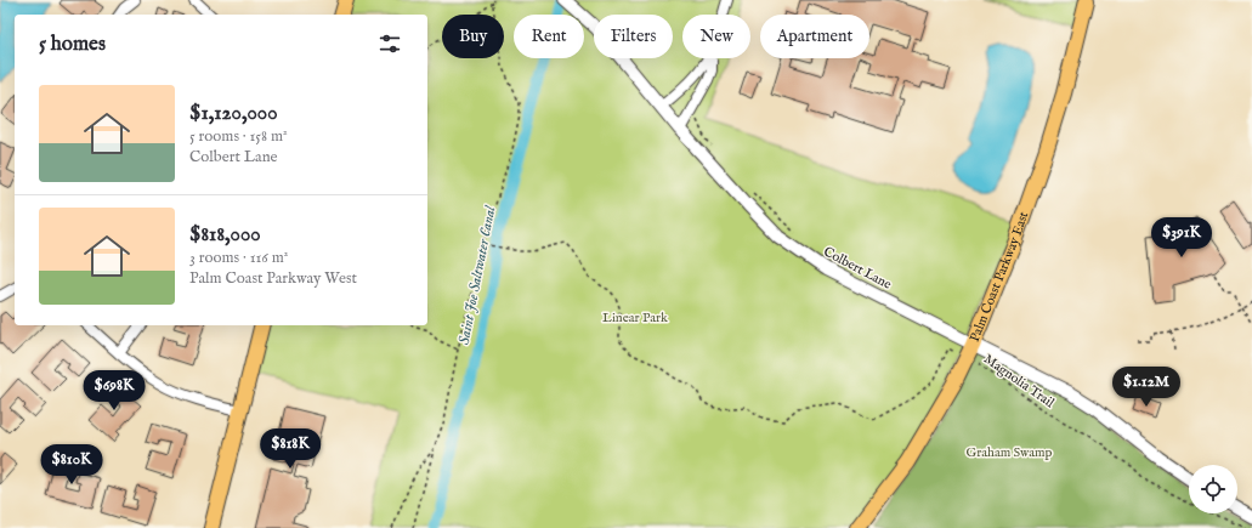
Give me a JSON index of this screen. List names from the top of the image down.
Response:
{
  "streets": {
    "main road": ["Palm Coast Parkway East"],
    "street": ["Colbert Lane"],
    "path": ["Magnolia Trail"]
  },
  "crossings": [
    ["Colbert Lane", "Palm Coast Parkway East"],
    ["Colbert Lane", "Magnolia Trail"],
    ["Palm Coast Parkway East", "Magnolia Trail"]
  ],
  "water": ["Saint Joe Saltwater Canal"],
  "parks": ["Linear Park", "Graham Swamp"],
  "page": {
    "chip": [
      "Buy",
      "Rent",
      "Filters",
      "New",
      "Apartment"
    ],
    "heading": "5 homes",
    "list": [
      {
        "name": "$1,120,000",
        "note": "5 rooms · 158 m² · Colbert Lane"
      },
      {
        "name": "$818,000",
        "note": "3 rooms · 116 m² · Palm Coast Parkway West"
      }
    ],
    "price": [
      "$391K",
      "$1.12M",
      "$698K",
      "$818K",
      "$810K"
    ]
  }
}
